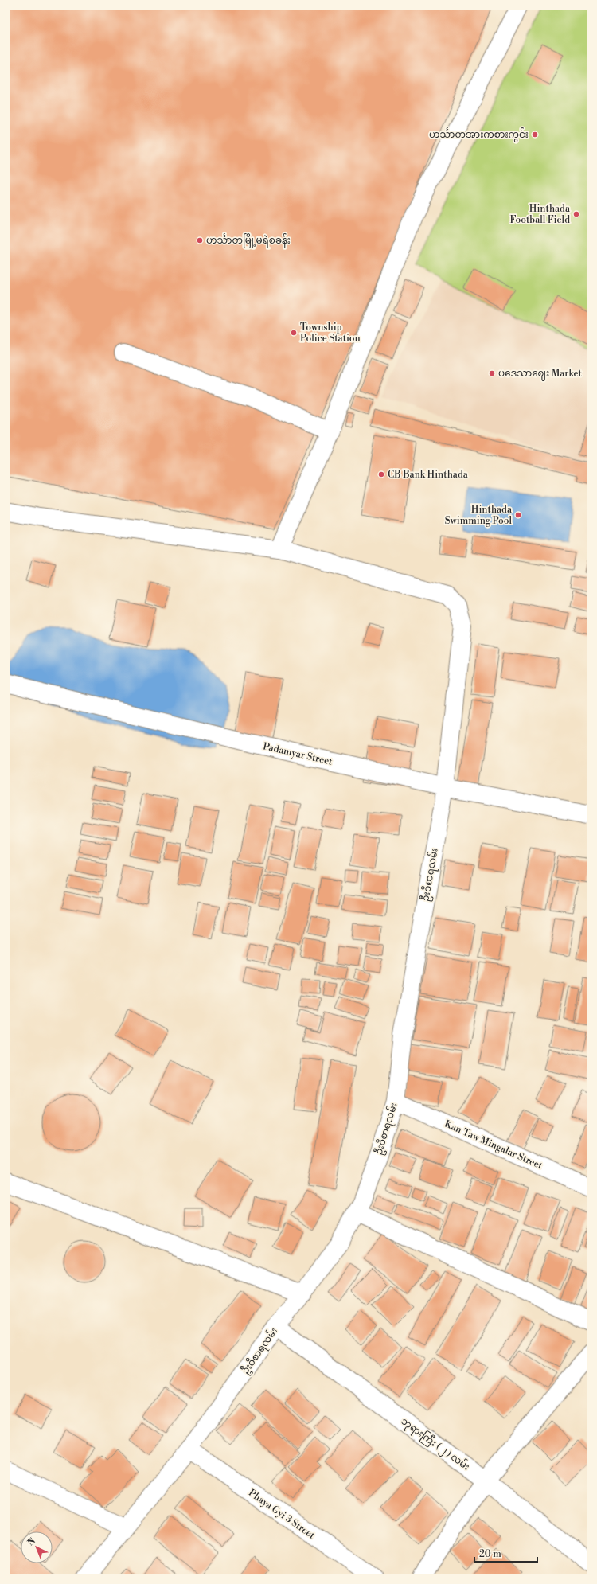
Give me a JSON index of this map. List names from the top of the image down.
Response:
{
  "streets": {
    "street": [
      "Padamyar Street",
      "ဦးဝိစာရလမ်း",
      "Kan Taw Mingalar Street",
      "ဘုရားကြီး ( ၂ ) လမ်း",
      "Phaya Gyi 3 Street"
    ]
  },
  "crossings": [
    ["Padamyar Street", "ဦးဝိစာရလမ်း"],
    ["ဦးဝိစာရလမ်း", "Kan Taw Mingalar Street"],
    ["ဦးဝိစာရလမ်း", "ဘုရားကြီး ( ၂ ) လမ်း"],
    ["ဦးဝိစာရလမ်း", "Phaya Gyi 3 Street"]
  ],
  "places": [
    "ဟင်္သာတအားကစားကွင်း",
    "Hinthada Football Field",
    "ဟင်္သာတမြို့မရဲစခန်း",
    "Township Police Station",
    "ပဒေသာဈေး Market",
    "CB Bank Hinthada",
    "Hinthada Swimming Pool"
  ],
  "scale_bar": "20 m",
  "north": "top left"
}
